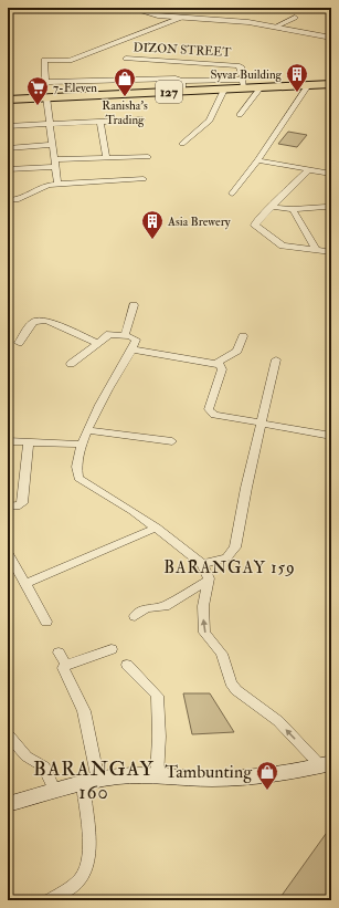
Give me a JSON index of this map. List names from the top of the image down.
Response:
{
  "streets": {
    "main road": ["127"],
    "street": ["DIZON STREET"]
  },
  "crossings": [
    ["DIZON STREET", "127"]
  ],
  "districts": ["BARANGAY 159", "BARANGAY 160"],
  "places": {
    "building": ["Syvar Building", "Asia Brewery"],
    "shop": ["Ranisha's Trading", "Tambunting"],
    "supermarket": ["7-Eleven"]
  }
}
